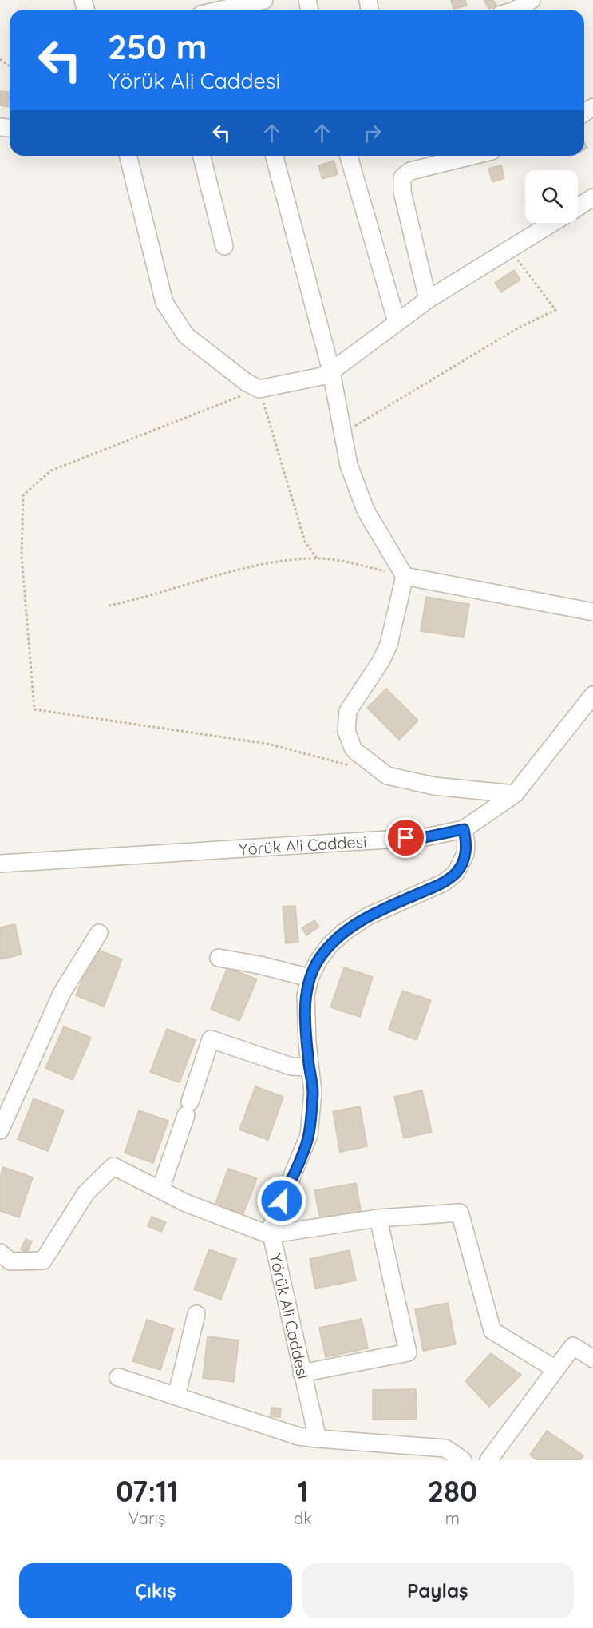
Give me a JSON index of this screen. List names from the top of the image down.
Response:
{
  "streets": {
    "street": ["Yörük Ali Caddesi"]
  },
  "page": {
    "turn": ["250 m", "Yörük Ali Caddesi"],
    "eta": [
      "07:11",
      "Varış",
      "1",
      "dk",
      "280",
      "m"
    ],
    "buttons": ["Çıkış", "Paylaş"]
  }
}
